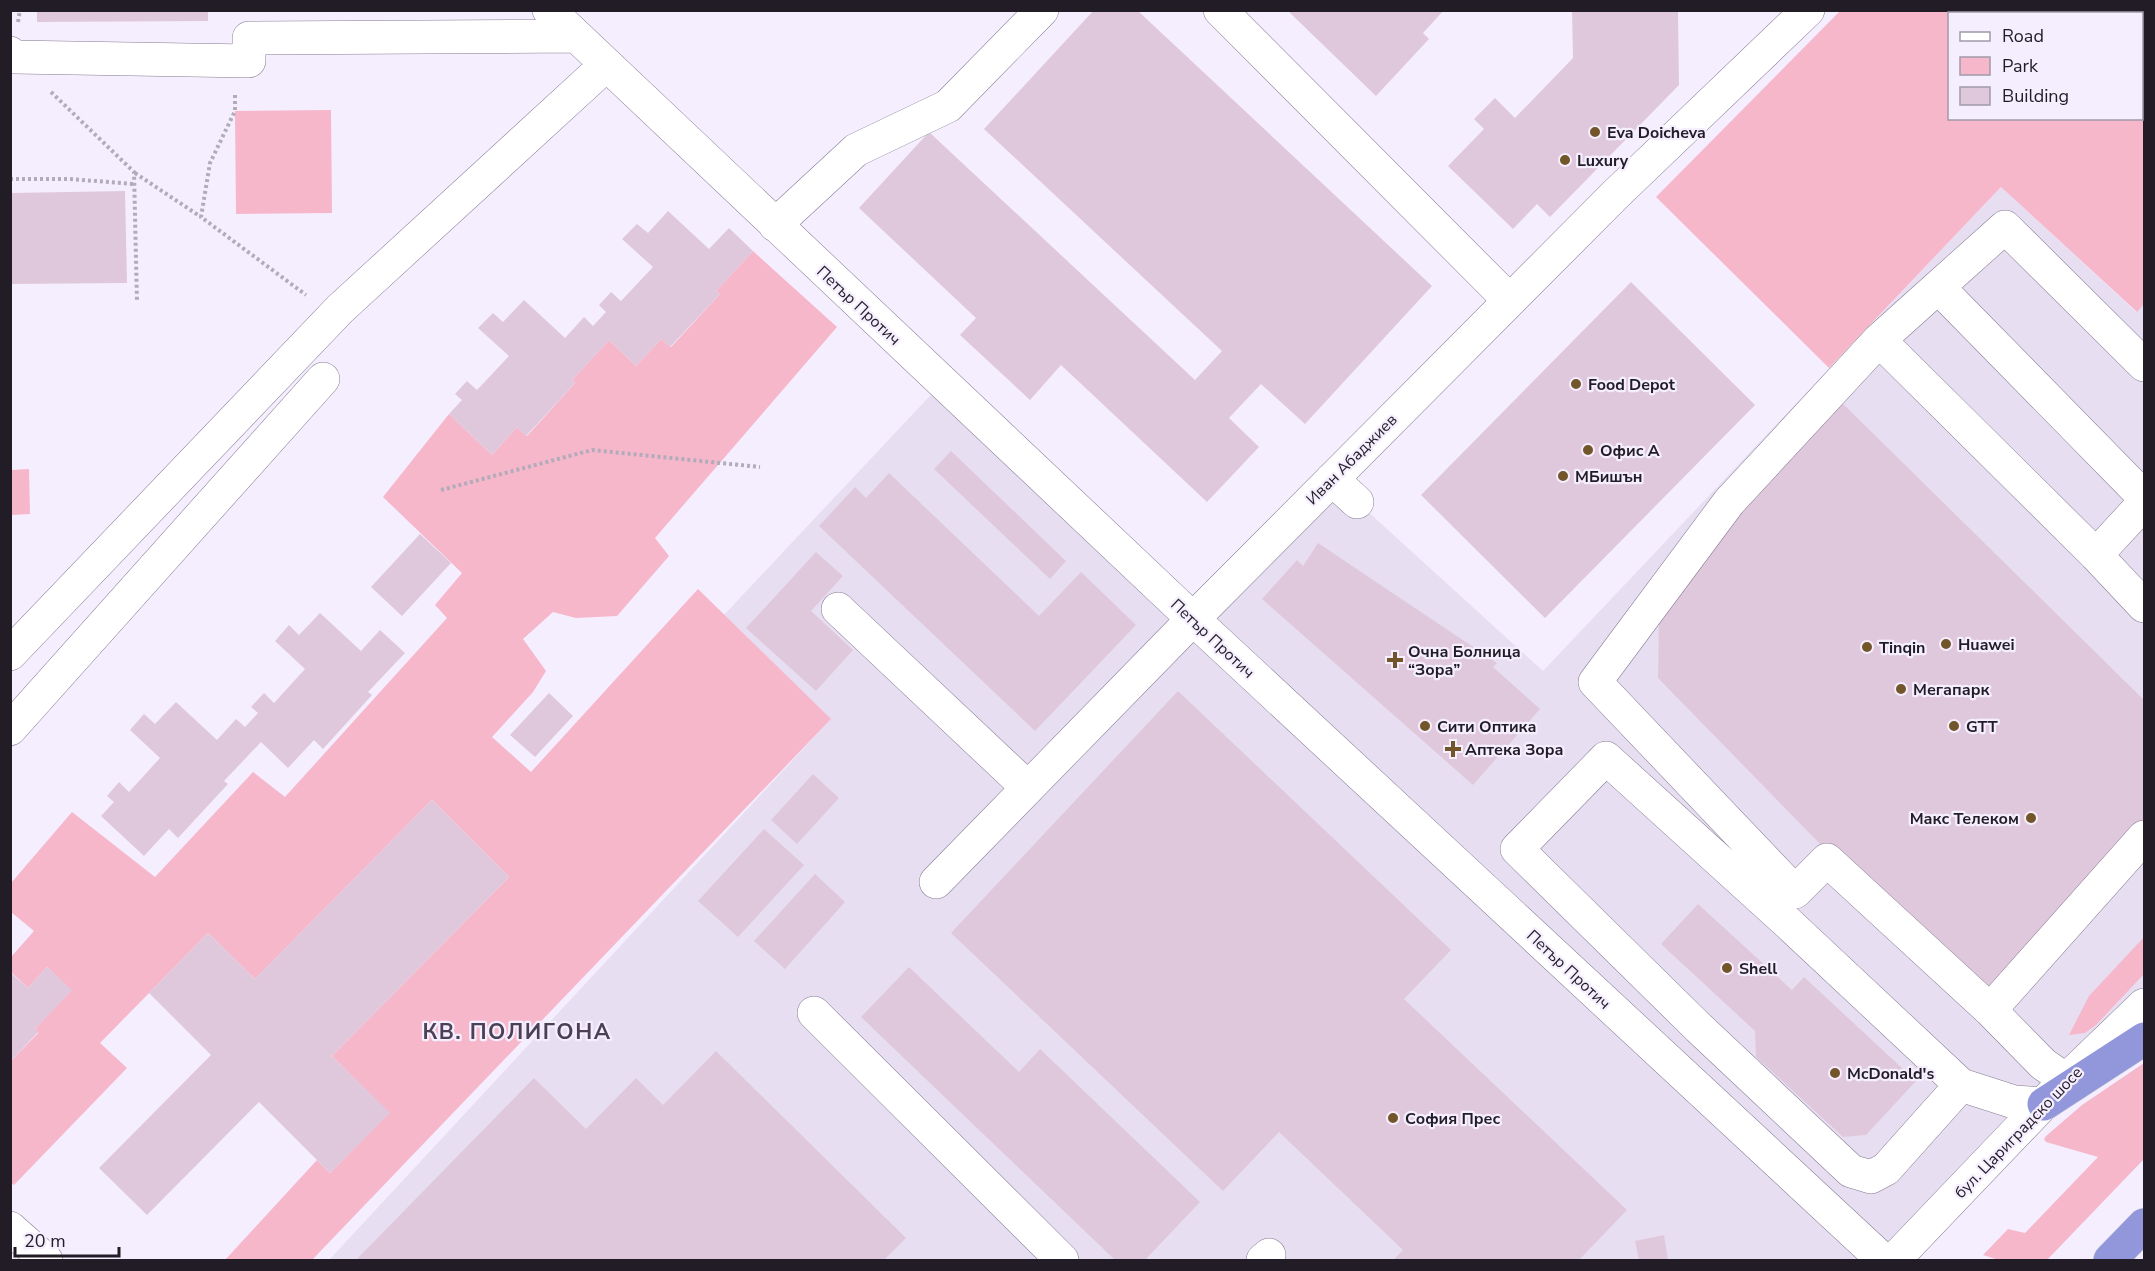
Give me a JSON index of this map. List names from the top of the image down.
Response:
{
  "streets": {
    "street": ["Петър Протич", "Иван Абаджиев", "бул. Цариградско шосе"]
  },
  "crossings": [
    ["Петър Протич", "Иван Абаджиев"]
  ],
  "districts": ["КВ. ПОЛИГОНА"],
  "places": {
    "other": [
      "Eva Doicheva",
      "Luxury",
      "Food Depot",
      "Офис А",
      "МБишън",
      "Huawei",
      "Tinqin",
      "Мегапарк",
      "Сити Оптика",
      "GTT",
      "Макс Телеком",
      "Shell",
      "McDonald's",
      "София Прес"
    ],
    "health": ["Очна Болница “Зора”", "Аптека Зора"]
  },
  "legend": ["Road", "Park", "Building"],
  "scale_bar": "20 m"
}
